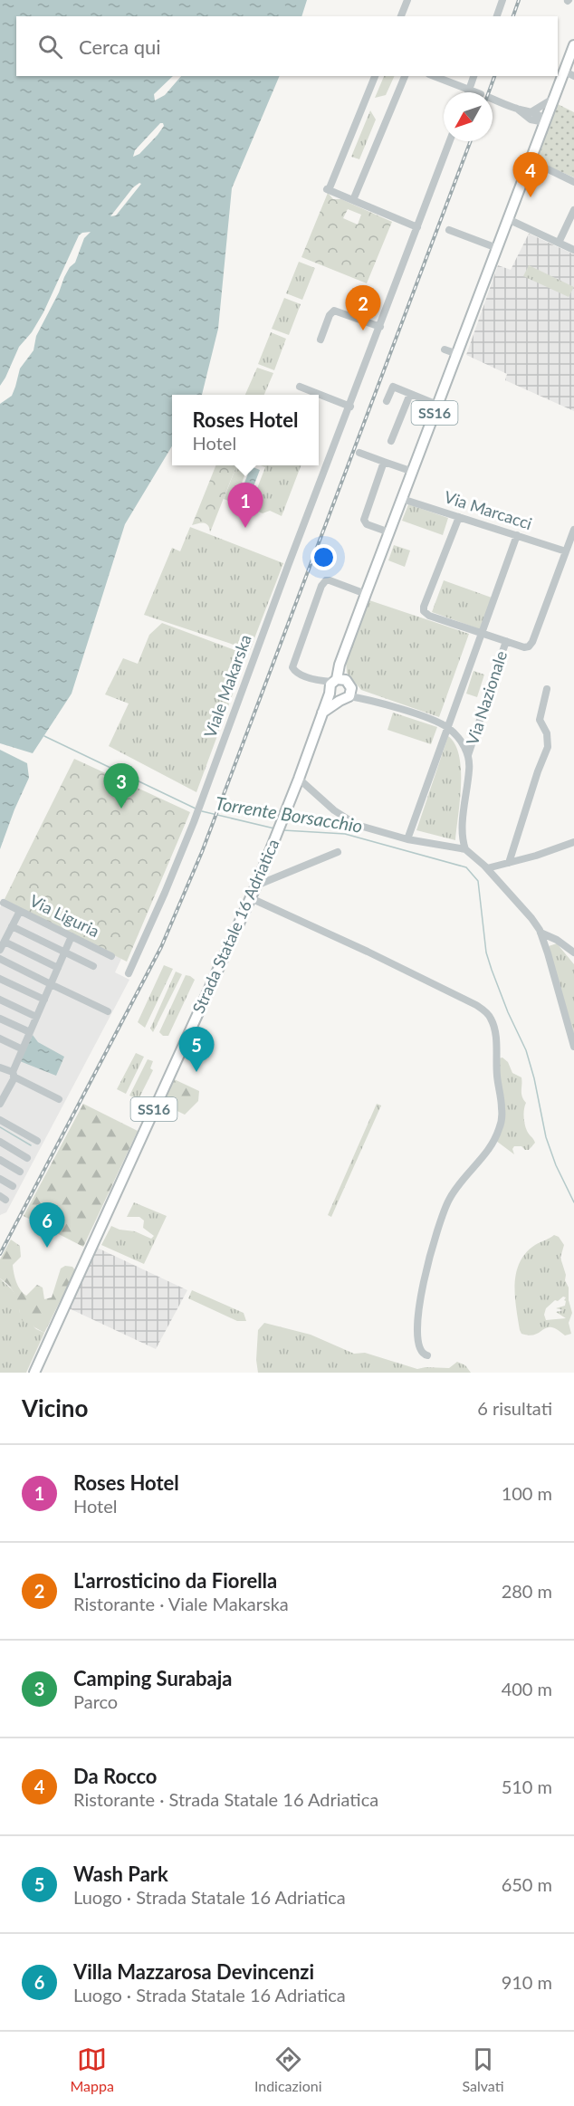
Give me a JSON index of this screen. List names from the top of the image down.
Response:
{
  "streets": {
    "main road": ["SS16", "Strada Statale 16 Adriatica"],
    "street": [
      "Via Marcacci",
      "Viale Makarska",
      "Via Nazionale",
      "Via Liguria"
    ]
  },
  "crossings": [
    ["SS16", "Strada Statale 16 Adriatica"],
    ["Via Marcacci", "Via Nazionale"],
    ["Via Marcacci", "Strada Statale 16 Adriatica"]
  ],
  "water": ["Torrente Borsacchio"],
  "north": "bottom left",
  "page": {
    "search": "Cerca qui",
    "pins": [
      "4",
      "2",
      "1",
      "3",
      "5",
      "6"
    ],
    "popup": ["Roses Hotel", "Hotel"],
    "heading": ["Vicino", "6 risultati"],
    "list": [
      {
        "mark": "1",
        "name": "Roses Hotel",
        "note": "Hotel",
        "value": "100 m"
      },
      {
        "mark": "2",
        "name": "L'arrosticino da Fiorella",
        "note": "Ristorante · Viale Makarska",
        "value": "280 m"
      },
      {
        "mark": "3",
        "name": "Camping Surabaja",
        "note": "Parco",
        "value": "400 m"
      },
      {
        "mark": "4",
        "name": "Da Rocco",
        "note": "Ristorante · Strada Statale 16 Adriatica",
        "value": "510 m"
      },
      {
        "mark": "5",
        "name": "Wash Park",
        "note": "Luogo · Strada Statale 16 Adriatica",
        "value": "650 m"
      },
      {
        "mark": "6",
        "name": "Villa Mazzarosa Devincenzi",
        "note": "Luogo · Strada Statale 16 Adriatica",
        "value": "910 m"
      }
    ],
    "nav": ["Mappa", "Indicazioni", "Salvati"]
  }
}
